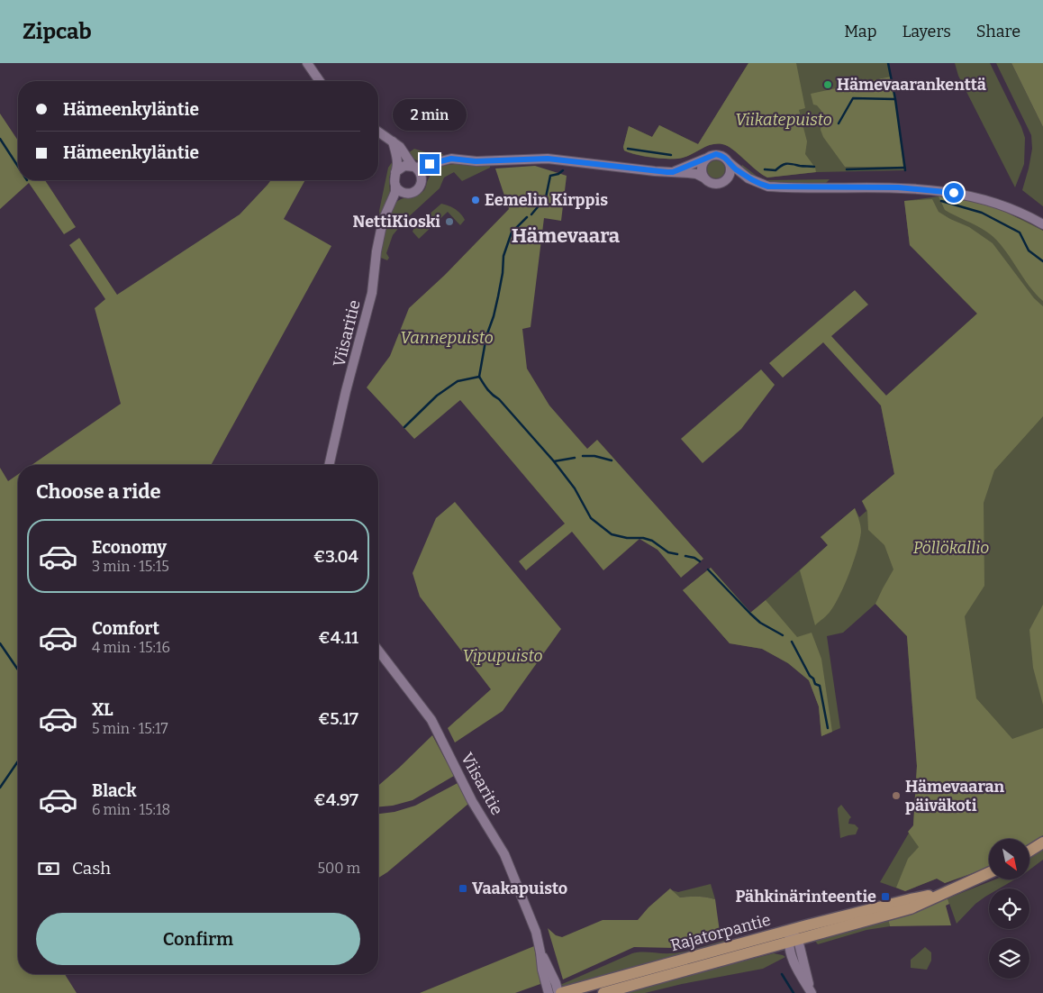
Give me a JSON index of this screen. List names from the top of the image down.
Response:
{
  "streets": {
    "main road": ["Rajatorpantie"],
    "street": ["Viisaritie"]
  },
  "crossings": [
    ["Viisaritie", "Rajatorpantie"]
  ],
  "districts": ["Hämevaara"],
  "parks": [
    "Viikatepuisto",
    "Vannepuisto",
    "Pöllökallio",
    "Vipupuisto"
  ],
  "places": {
    "other": [
      "Hämevaarankenttä",
      "Eemelin Kirppis",
      "NettiKioski",
      "Hämevaaran päiväkoti"
    ],
    "transit": ["Vaakapuisto", "Pähkinärinteentie"]
  },
  "north": "bottom right",
  "page": {
    "header": "Zipcab",
    "nav": ["Map", "Layers", "Share"],
    "banner": ["Hämeenkyläntie", "Hämeenkyläntie"],
    "bubble": "2 min",
    "heading": "Choose a ride",
    "list": [
      {
        "name": "Economy",
        "note": "3 min · 15:15",
        "value": "€3.04"
      },
      {
        "name": "Comfort",
        "note": "4 min · 15:16",
        "value": "€4.11"
      },
      {
        "name": "XL",
        "note": "5 min · 15:17",
        "value": "€5.17"
      },
      {
        "name": "Black",
        "note": "6 min · 15:18",
        "value": "€4.97"
      }
    ],
    "pay": ["Cash", "500 m"],
    "buttons": "Confirm"
  }
}
